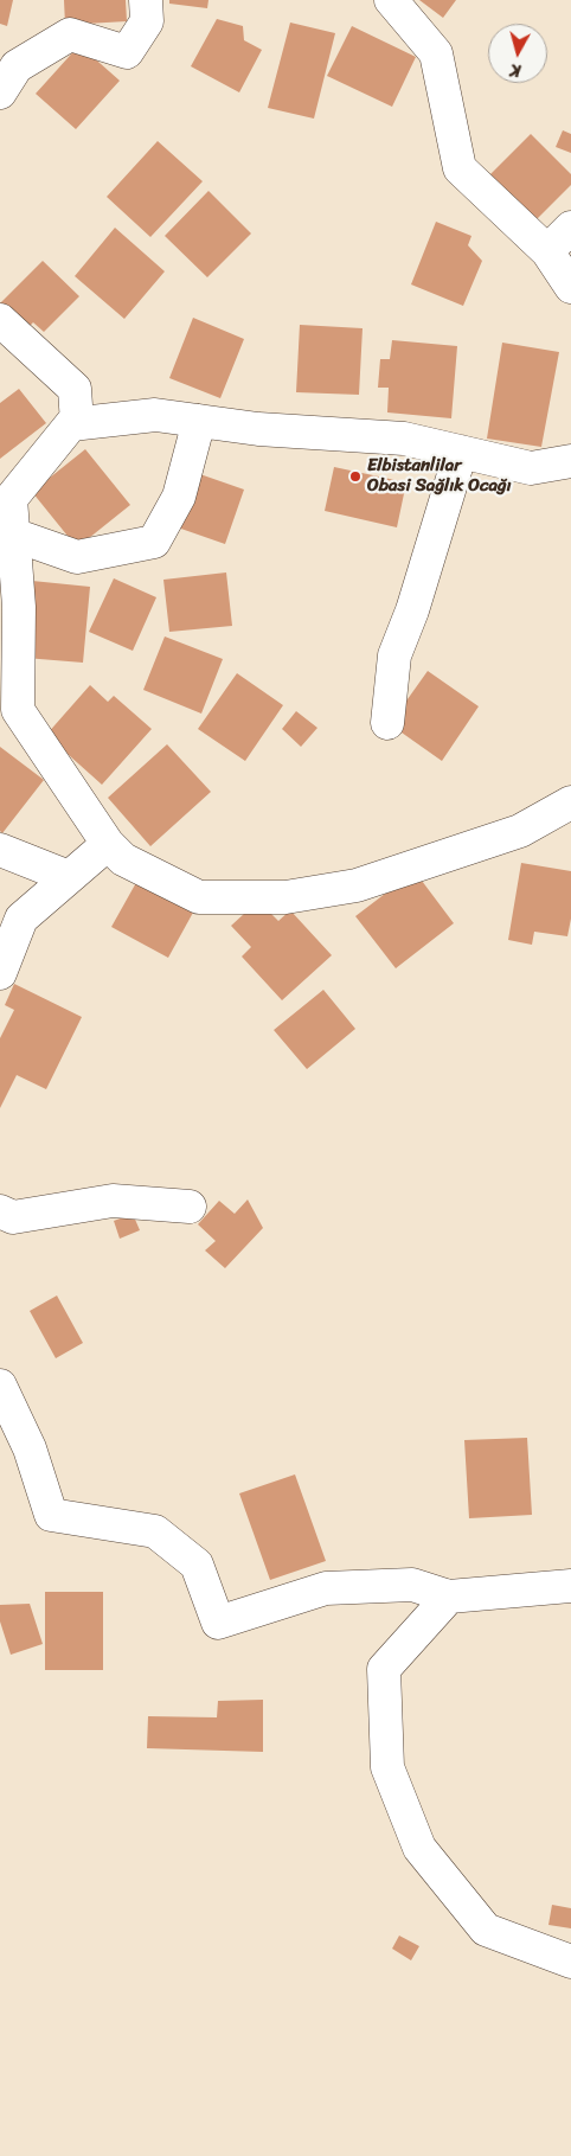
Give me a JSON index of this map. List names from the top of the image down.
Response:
{
  "places": ["Elbistanlilar Obasi Sağlık Ocağı"],
  "north": "bottom"
}
